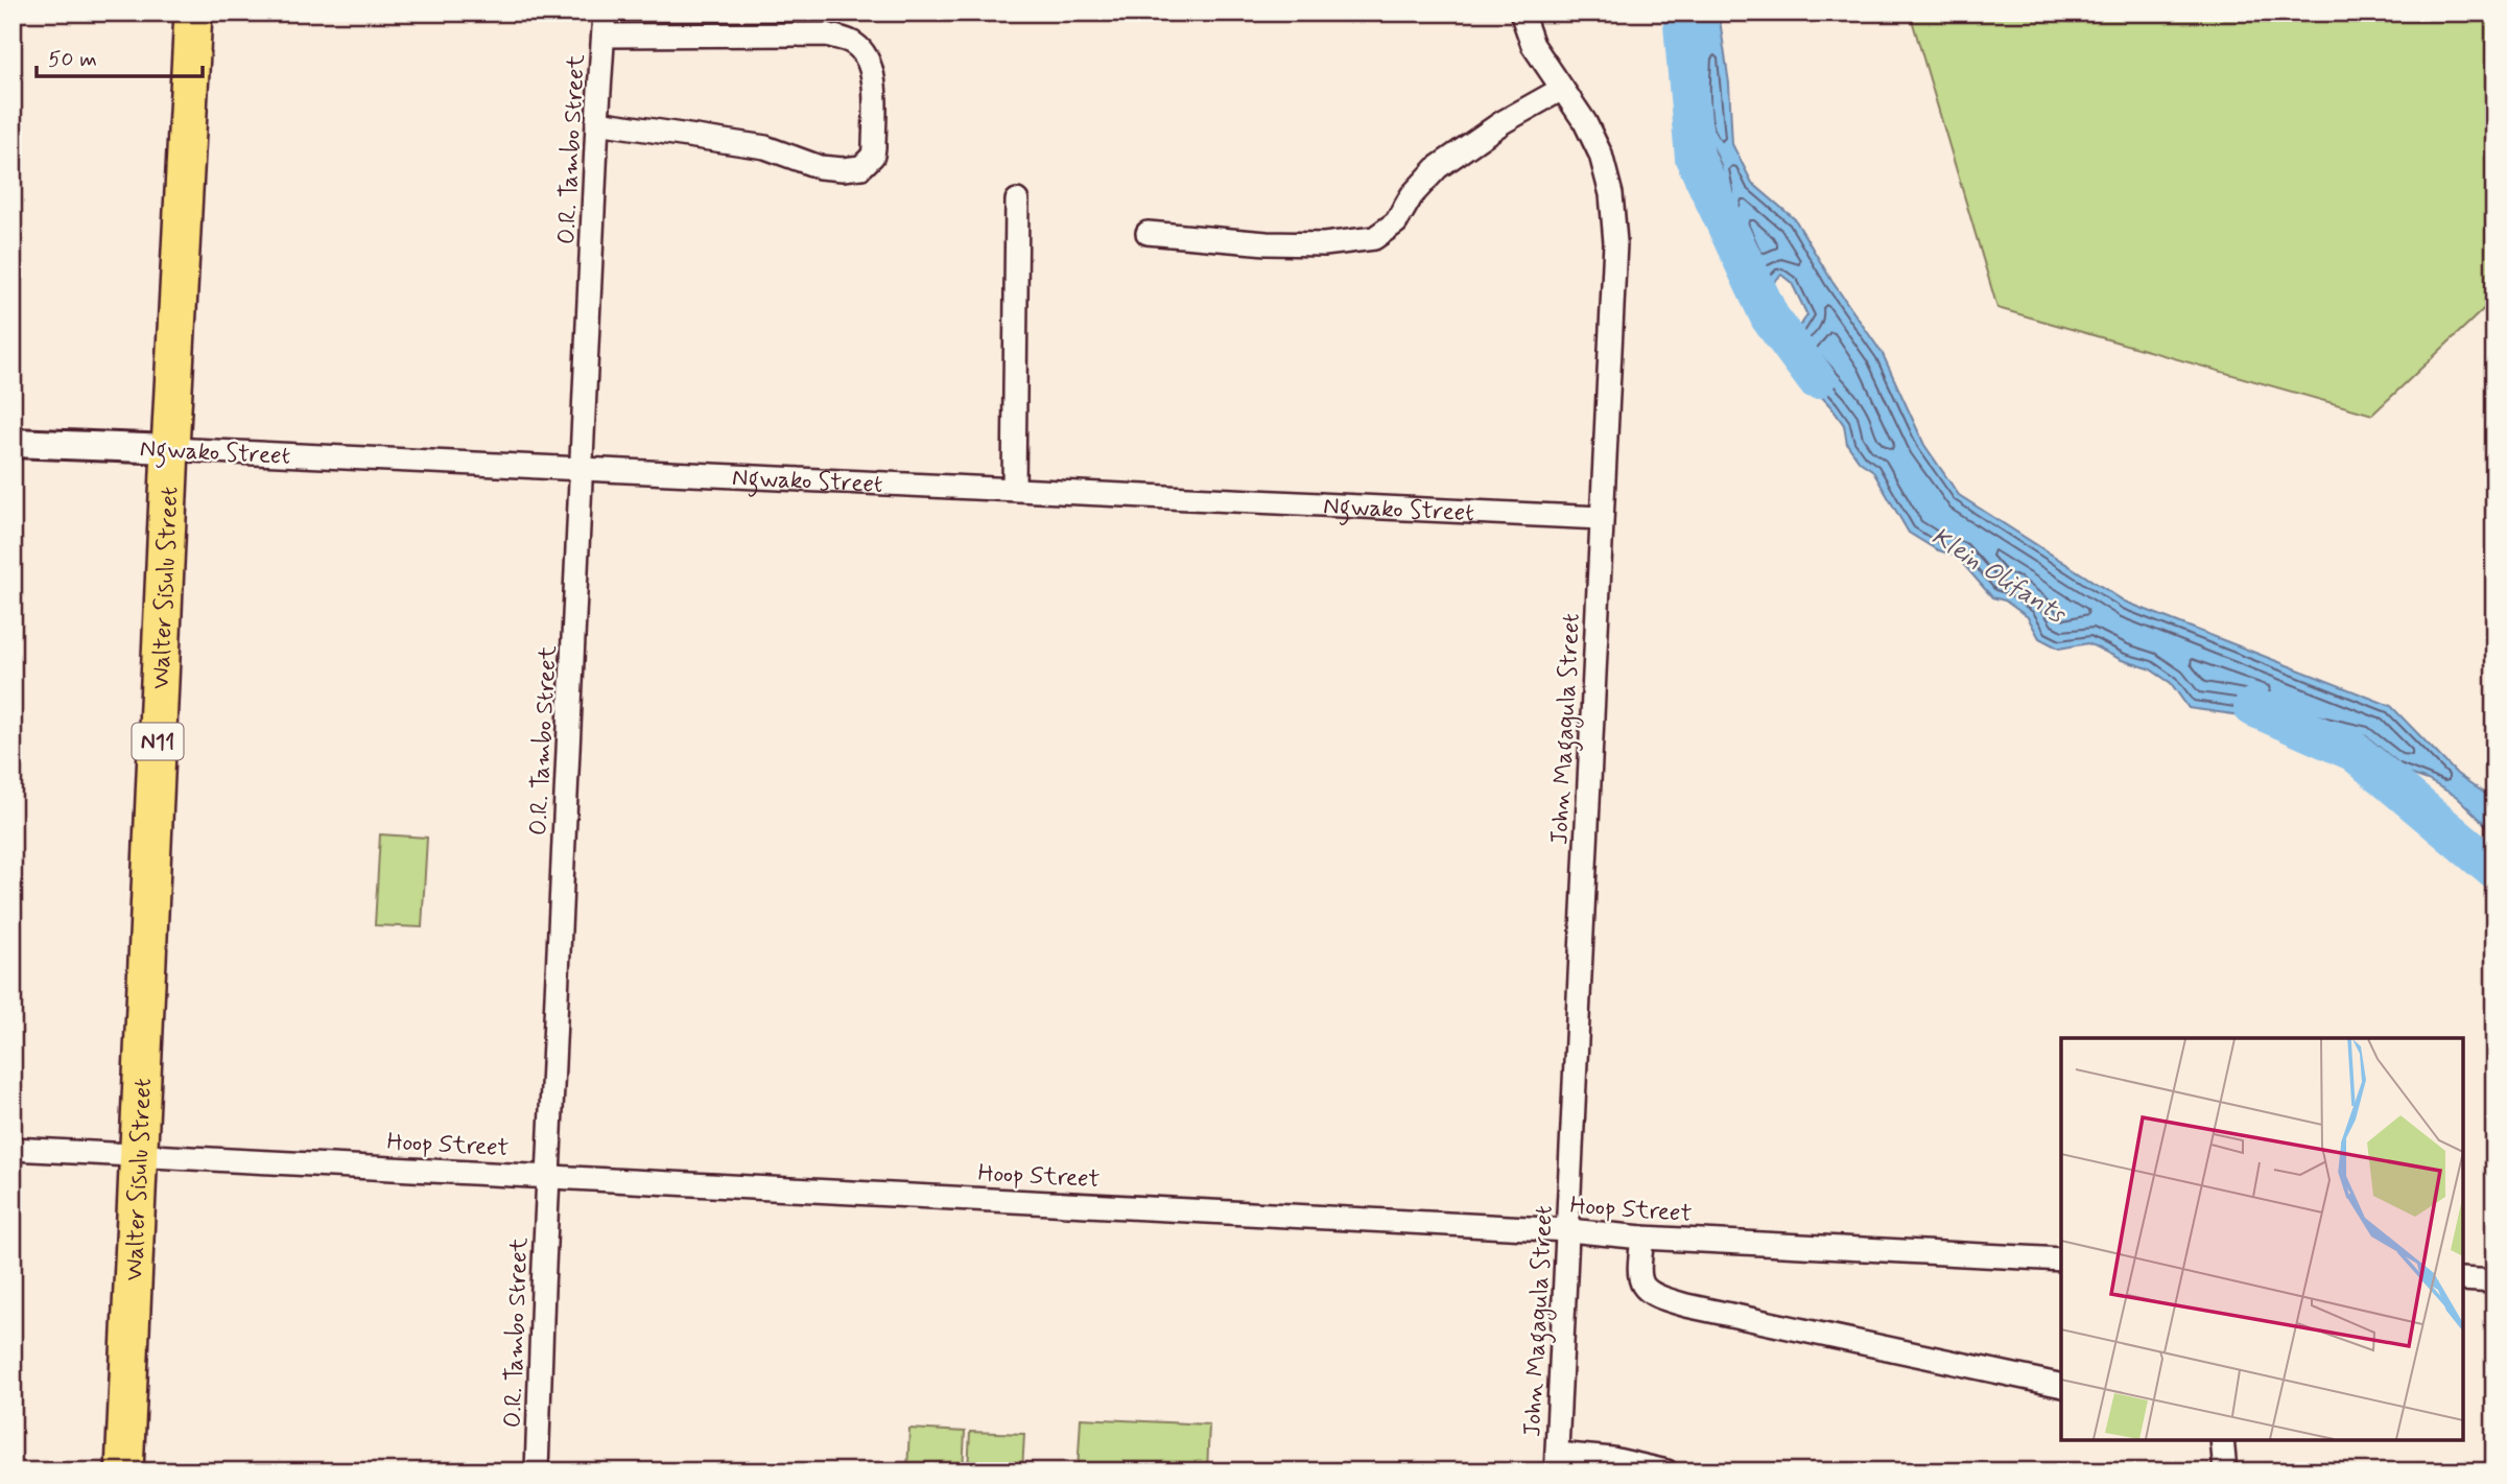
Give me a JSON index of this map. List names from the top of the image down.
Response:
{
  "streets": {
    "highway": ["Walter Sisulu Street", "N11"],
    "street": [
      "O.R. Tambo Street",
      "Ngwako Street",
      "John Magagula Street",
      "Hoop Street"
    ]
  },
  "crossings": [
    ["O.R. Tambo Street", "Ngwako Street"],
    ["O.R. Tambo Street", "Hoop Street"],
    ["Ngwako Street", "Walter Sisulu Street"],
    ["Ngwako Street", "John Magagula Street"],
    ["Walter Sisulu Street", "Hoop Street"],
    ["John Magagula Street", "Hoop Street"]
  ],
  "water": ["Klein Olifants"],
  "scale_bar": "50 m"
}
